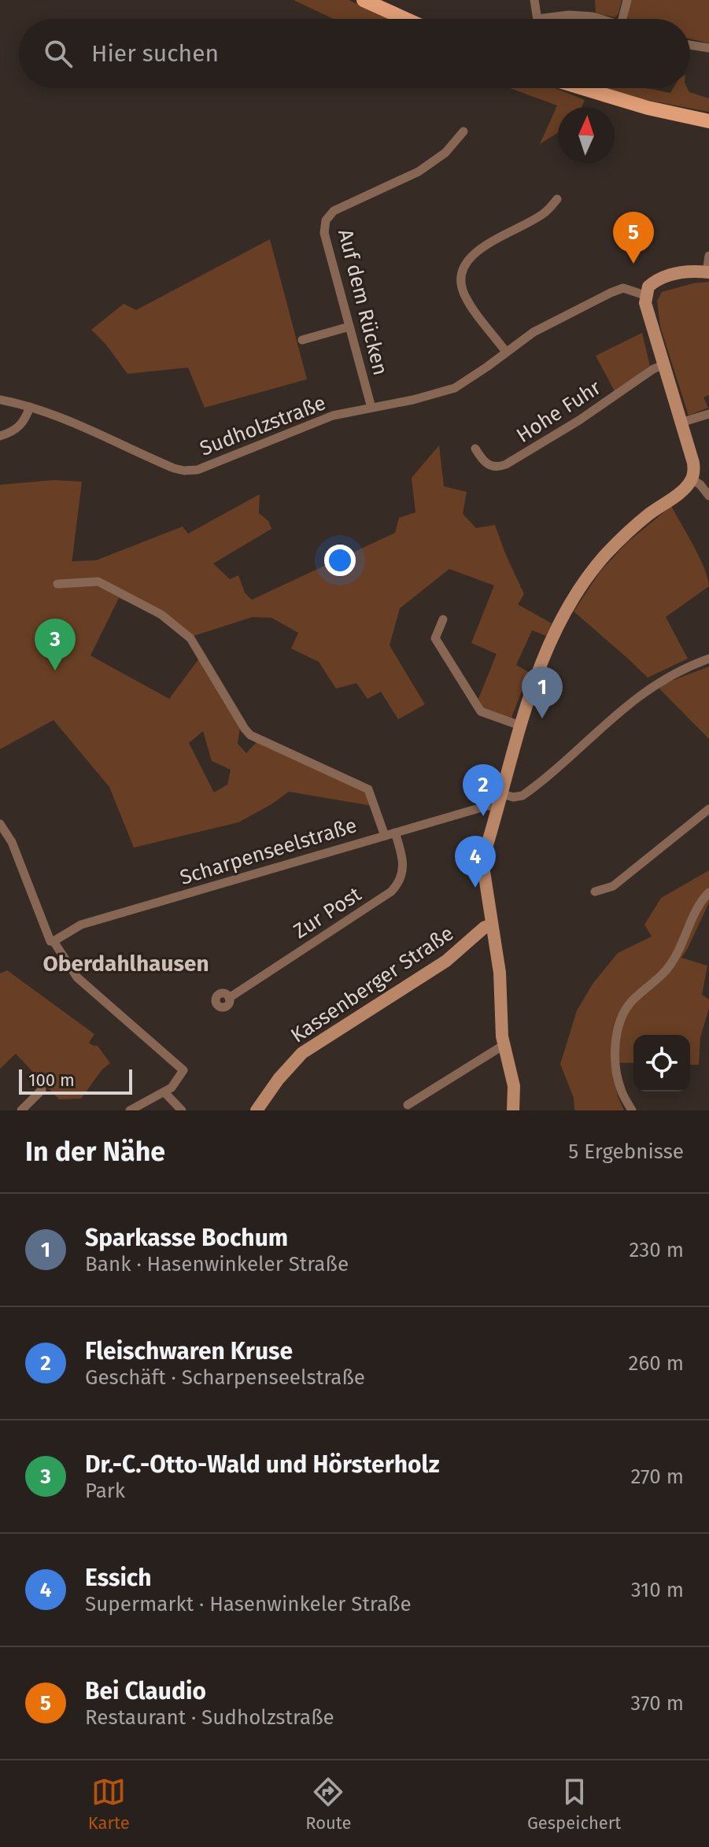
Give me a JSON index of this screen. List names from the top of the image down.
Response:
{
  "streets": {
    "street": [
      "Auf dem Rücken",
      "Hohe Fuhr",
      "Sudholzstraße",
      "Scharpenseelstraße",
      "Zur Post",
      "Kassenberger Straße"
    ]
  },
  "crossings": [
    ["Auf dem Rücken", "Sudholzstraße"],
    ["Scharpenseelstraße", "Zur Post"]
  ],
  "districts": ["Oberdahlhausen"],
  "scale_bar": "100 m",
  "north": "top",
  "page": {
    "search": "Hier suchen",
    "pins": [
      "5",
      "3",
      "1",
      "2",
      "4"
    ],
    "scale": "100 m",
    "heading": ["In der Nähe", "5 Ergebnisse"],
    "list": [
      {
        "mark": "1",
        "name": "Sparkasse Bochum",
        "note": "Bank · Hasenwinkeler Straße",
        "value": "230 m"
      },
      {
        "mark": "2",
        "name": "Fleischwaren Kruse",
        "note": "Geschäft · Scharpenseelstraße",
        "value": "260 m"
      },
      {
        "mark": "3",
        "name": "Dr.-C.-Otto-Wald und Hörsterholz",
        "note": "Park",
        "value": "270 m"
      },
      {
        "mark": "4",
        "name": "Essich",
        "note": "Supermarkt · Hasenwinkeler Straße",
        "value": "310 m"
      },
      {
        "mark": "5",
        "name": "Bei Claudio",
        "note": "Restaurant · Sudholzstraße",
        "value": "370 m"
      }
    ],
    "nav": ["Karte", "Route", "Gespeichert"]
  }
}
